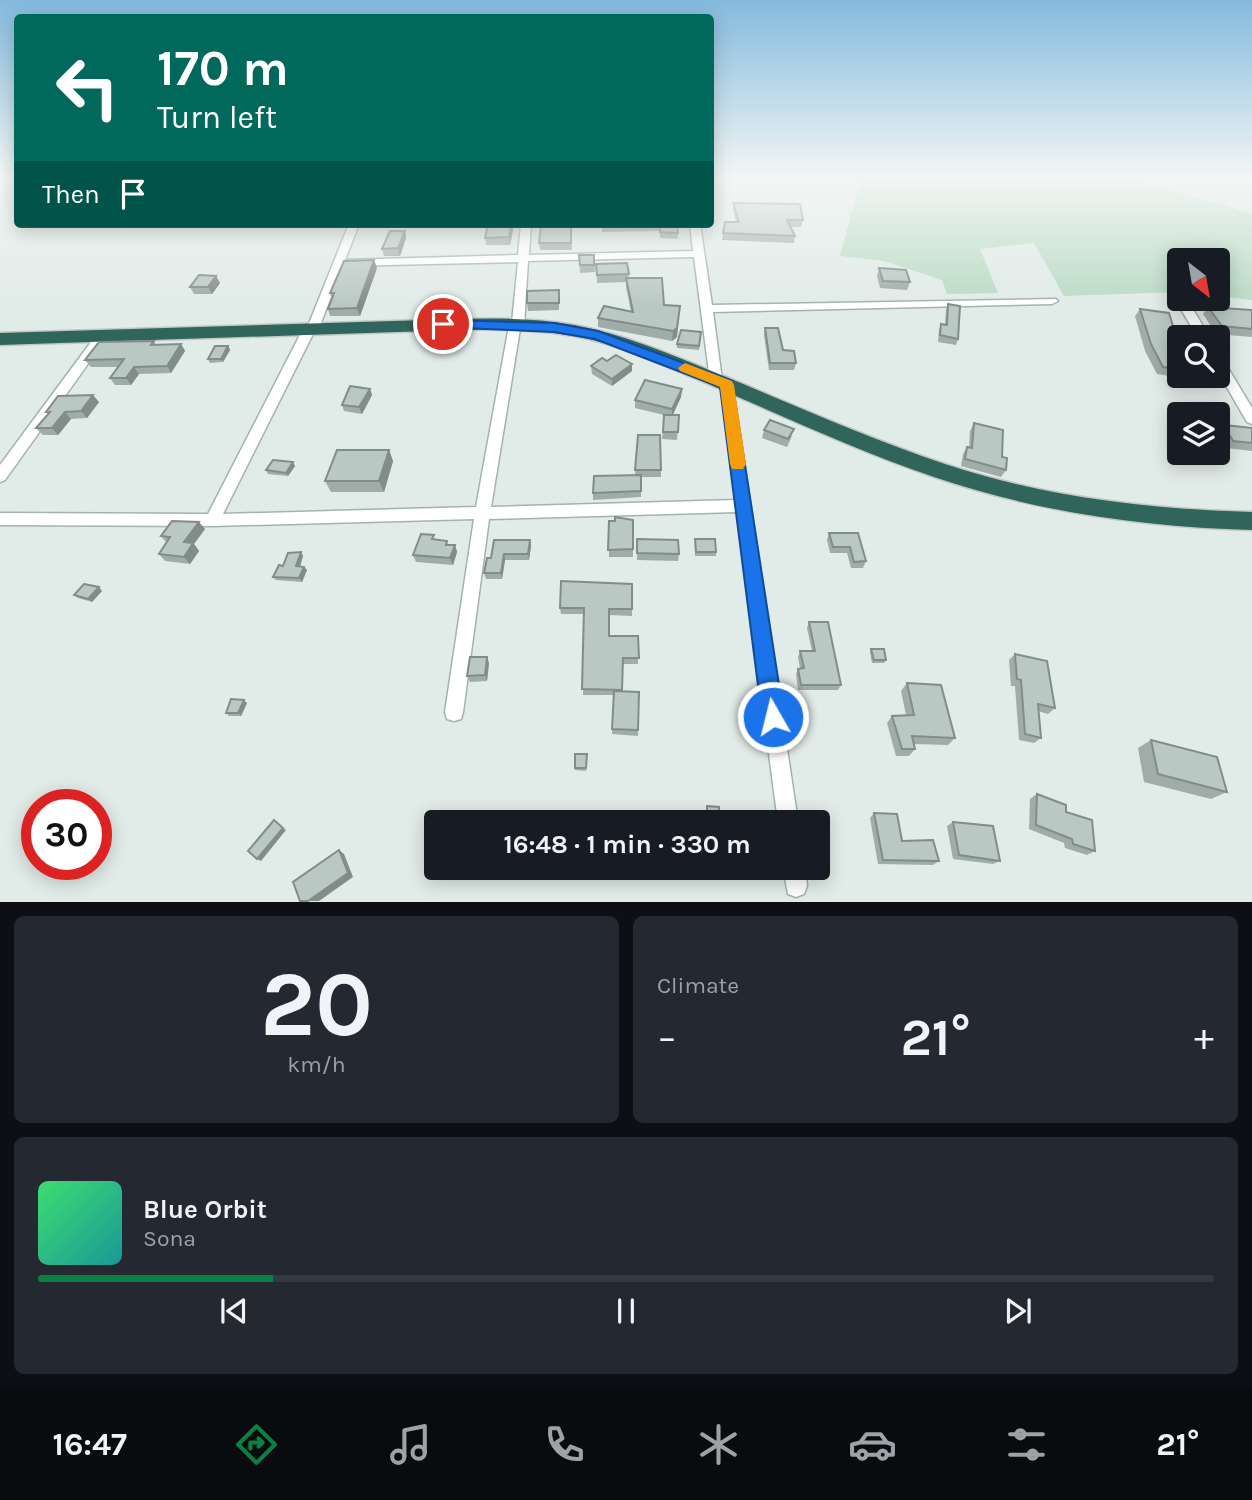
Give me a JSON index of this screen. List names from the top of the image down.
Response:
{
  "north": "bottom right",
  "page": {
    "turn": ["170 m", "Turn left"],
    "then": "Then",
    "limit": "30",
    "trip": "16:48 · 1 min · 330 m",
    "tile": [
      ["20", "km/h"],
      "Climate"
    ],
    "heat": ["−", "21°", "+"],
    "song": ["Blue Orbit", "Sona"],
    "tabs": ["16:47", "21°"]
  }
}
